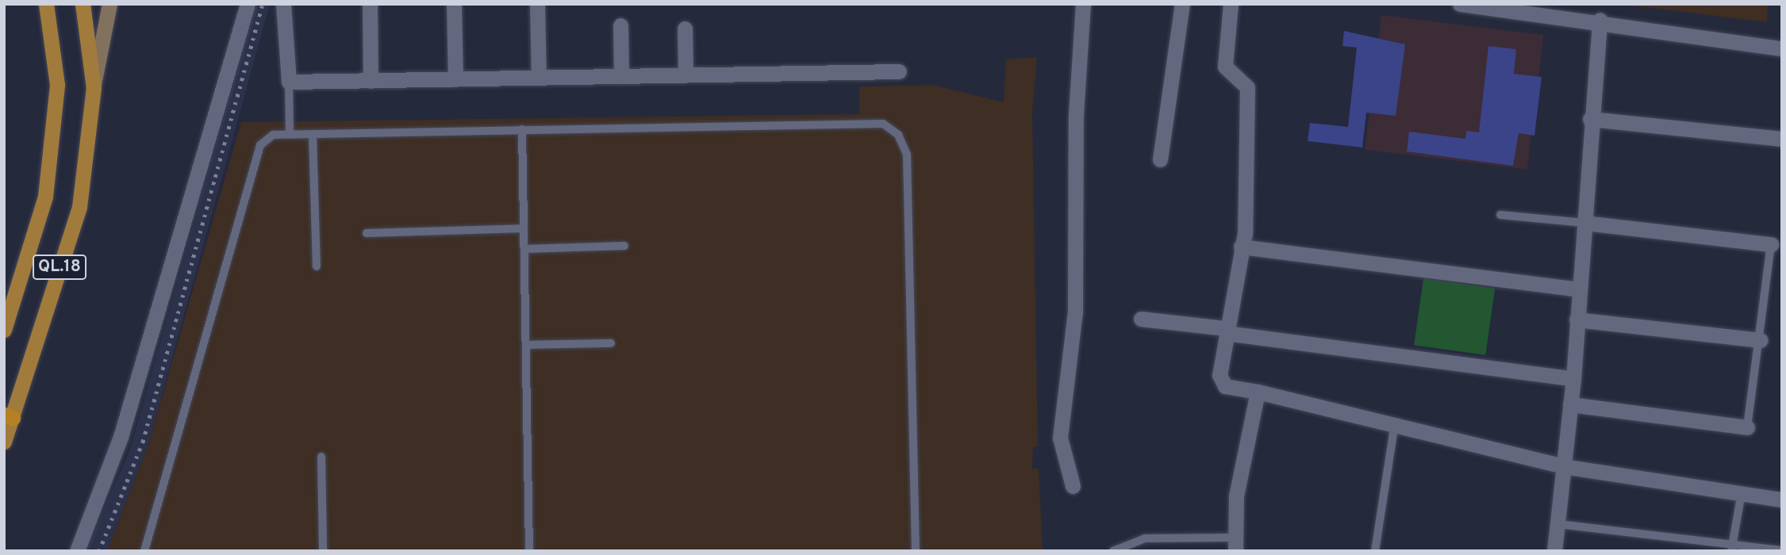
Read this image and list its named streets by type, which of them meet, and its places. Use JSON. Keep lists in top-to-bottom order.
{
  "streets": {
    "main road": ["QL.18"]
  }
}
